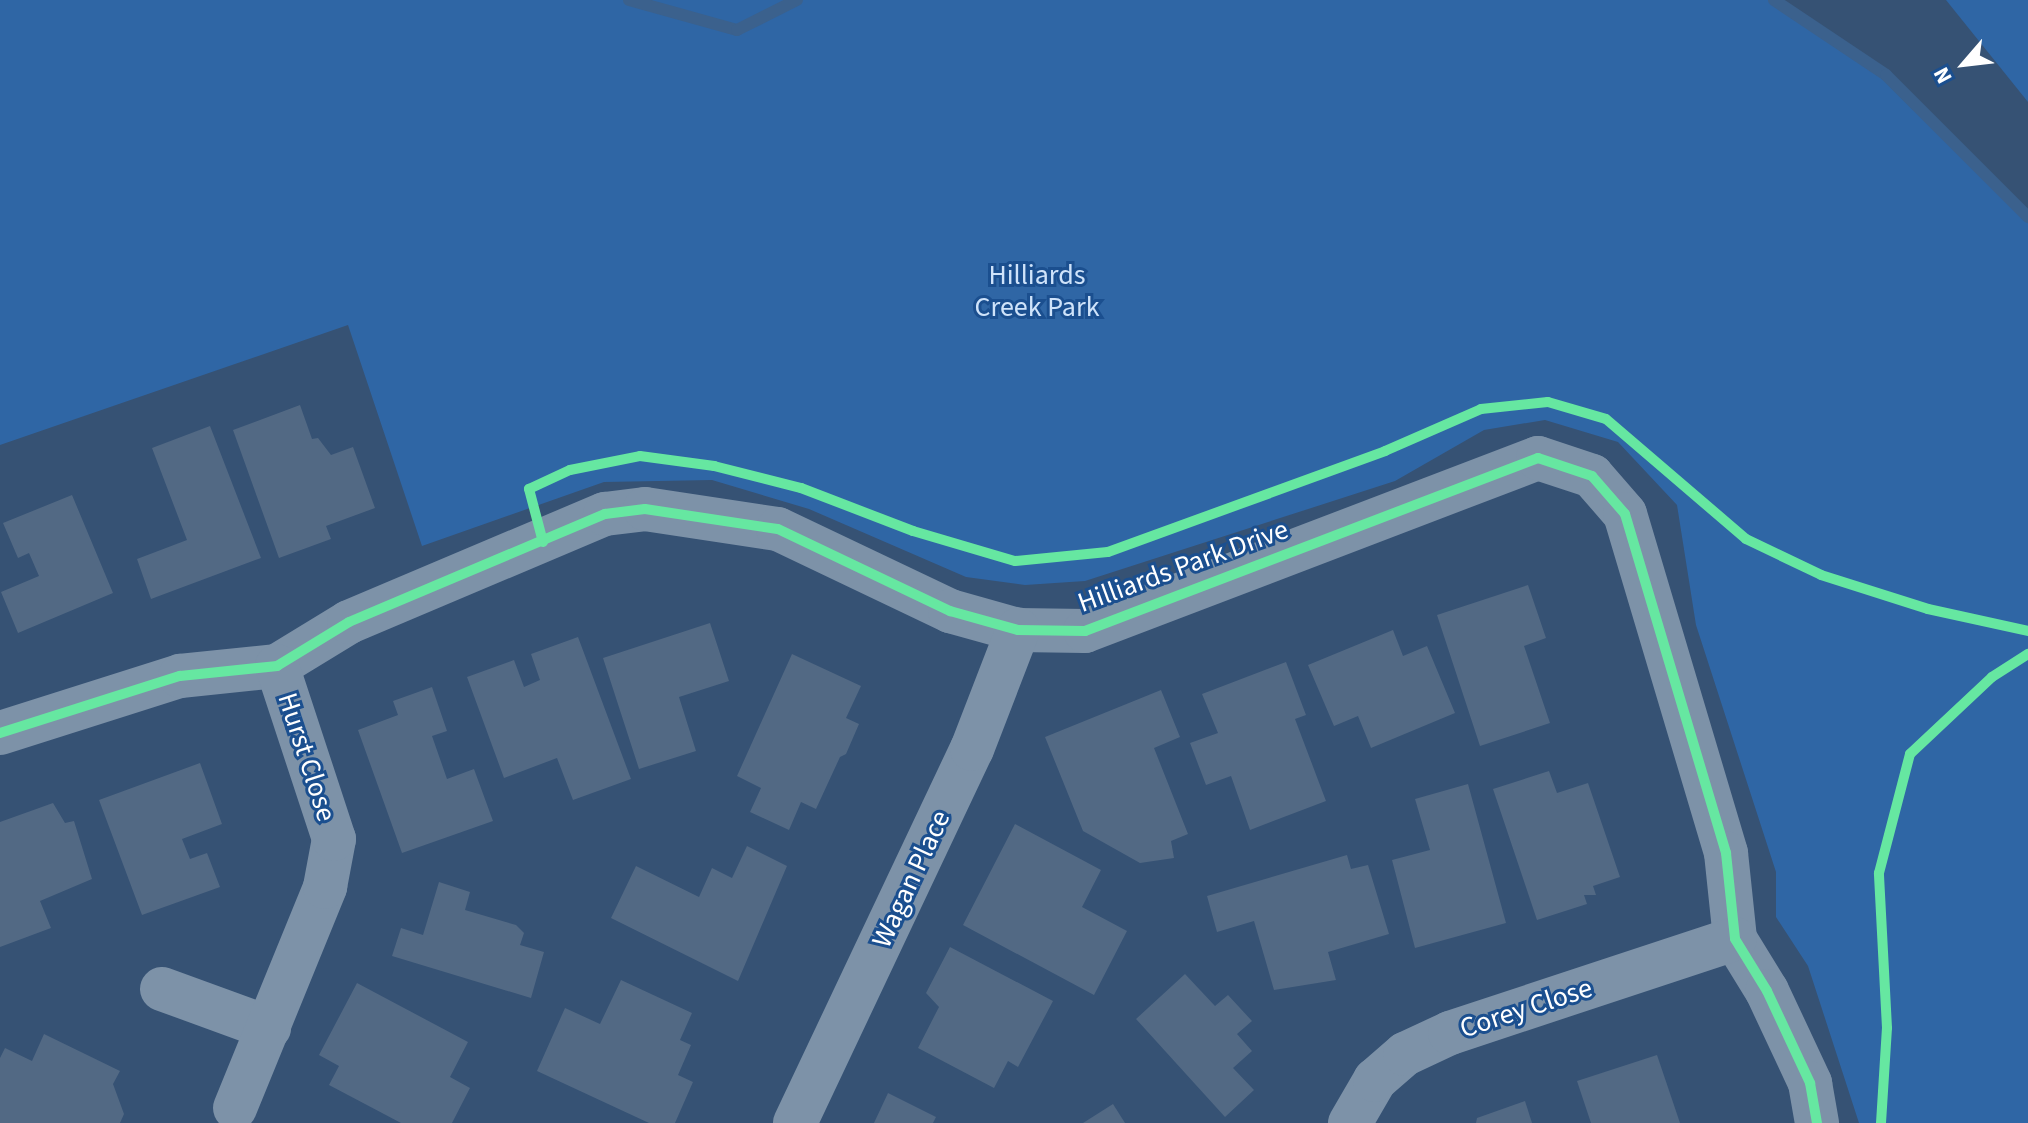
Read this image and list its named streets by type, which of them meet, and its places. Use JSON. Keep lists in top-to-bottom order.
{
  "streets": {
    "street": [
      "Hilliards Park Drive",
      "Hurst Close",
      "Wagan Place",
      "Corey Close"
    ]
  },
  "crossings": [
    ["Hilliards Park Drive", "Hurst Close"],
    ["Hilliards Park Drive", "Wagan Place"],
    ["Hilliards Park Drive", "Corey Close"]
  ],
  "parks": ["Hilliards Creek Park"],
  "north": "bottom left"
}
